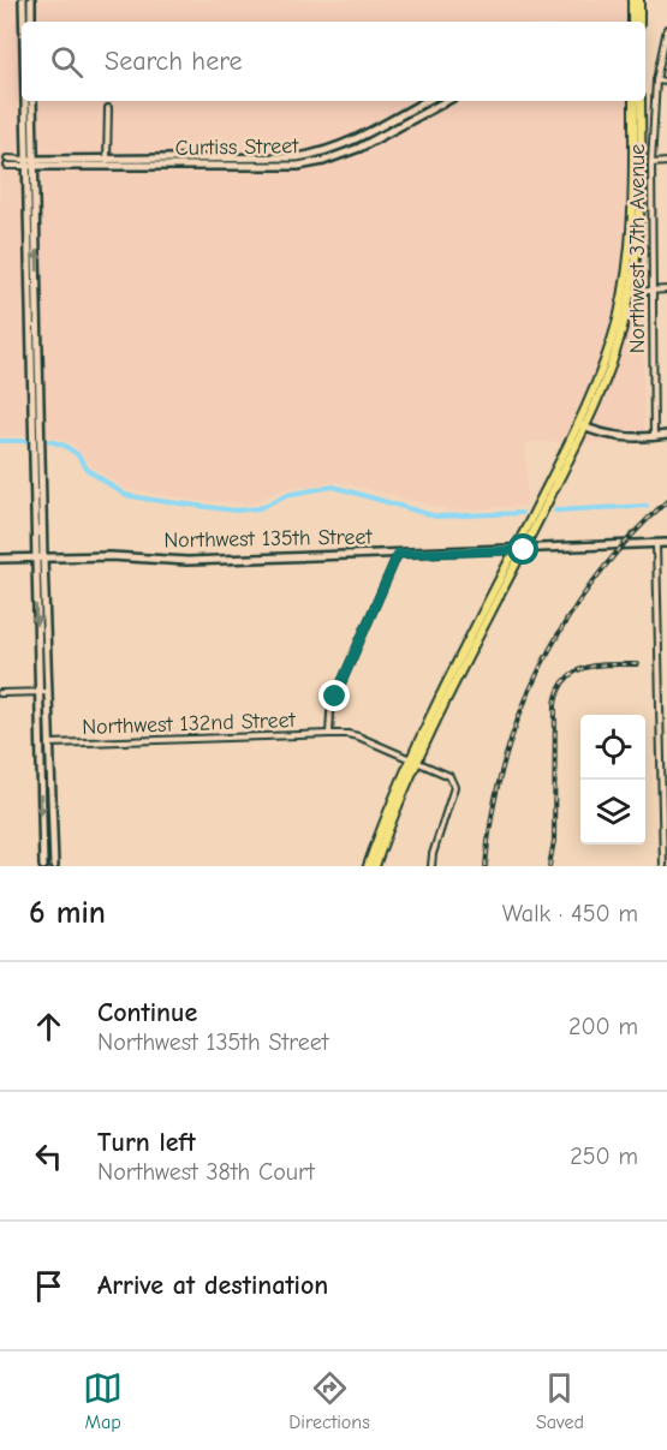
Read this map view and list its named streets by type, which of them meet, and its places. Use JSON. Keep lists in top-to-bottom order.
{
  "streets": {
    "street": [
      "Curtiss Street",
      "Northwest 37th Avenue",
      "Northwest 135th Street",
      "Northwest 132nd Street"
    ]
  },
  "page": {
    "search": "Search here",
    "heading": ["6 min", "Walk · 450 m"],
    "list": [
      ["Continue", "Northwest 135th Street", "200 m"],
      ["Turn left", "Northwest 38th Court", "250 m"],
      "Arrive at destination"
    ],
    "nav": ["Map", "Directions", "Saved"]
  }
}
